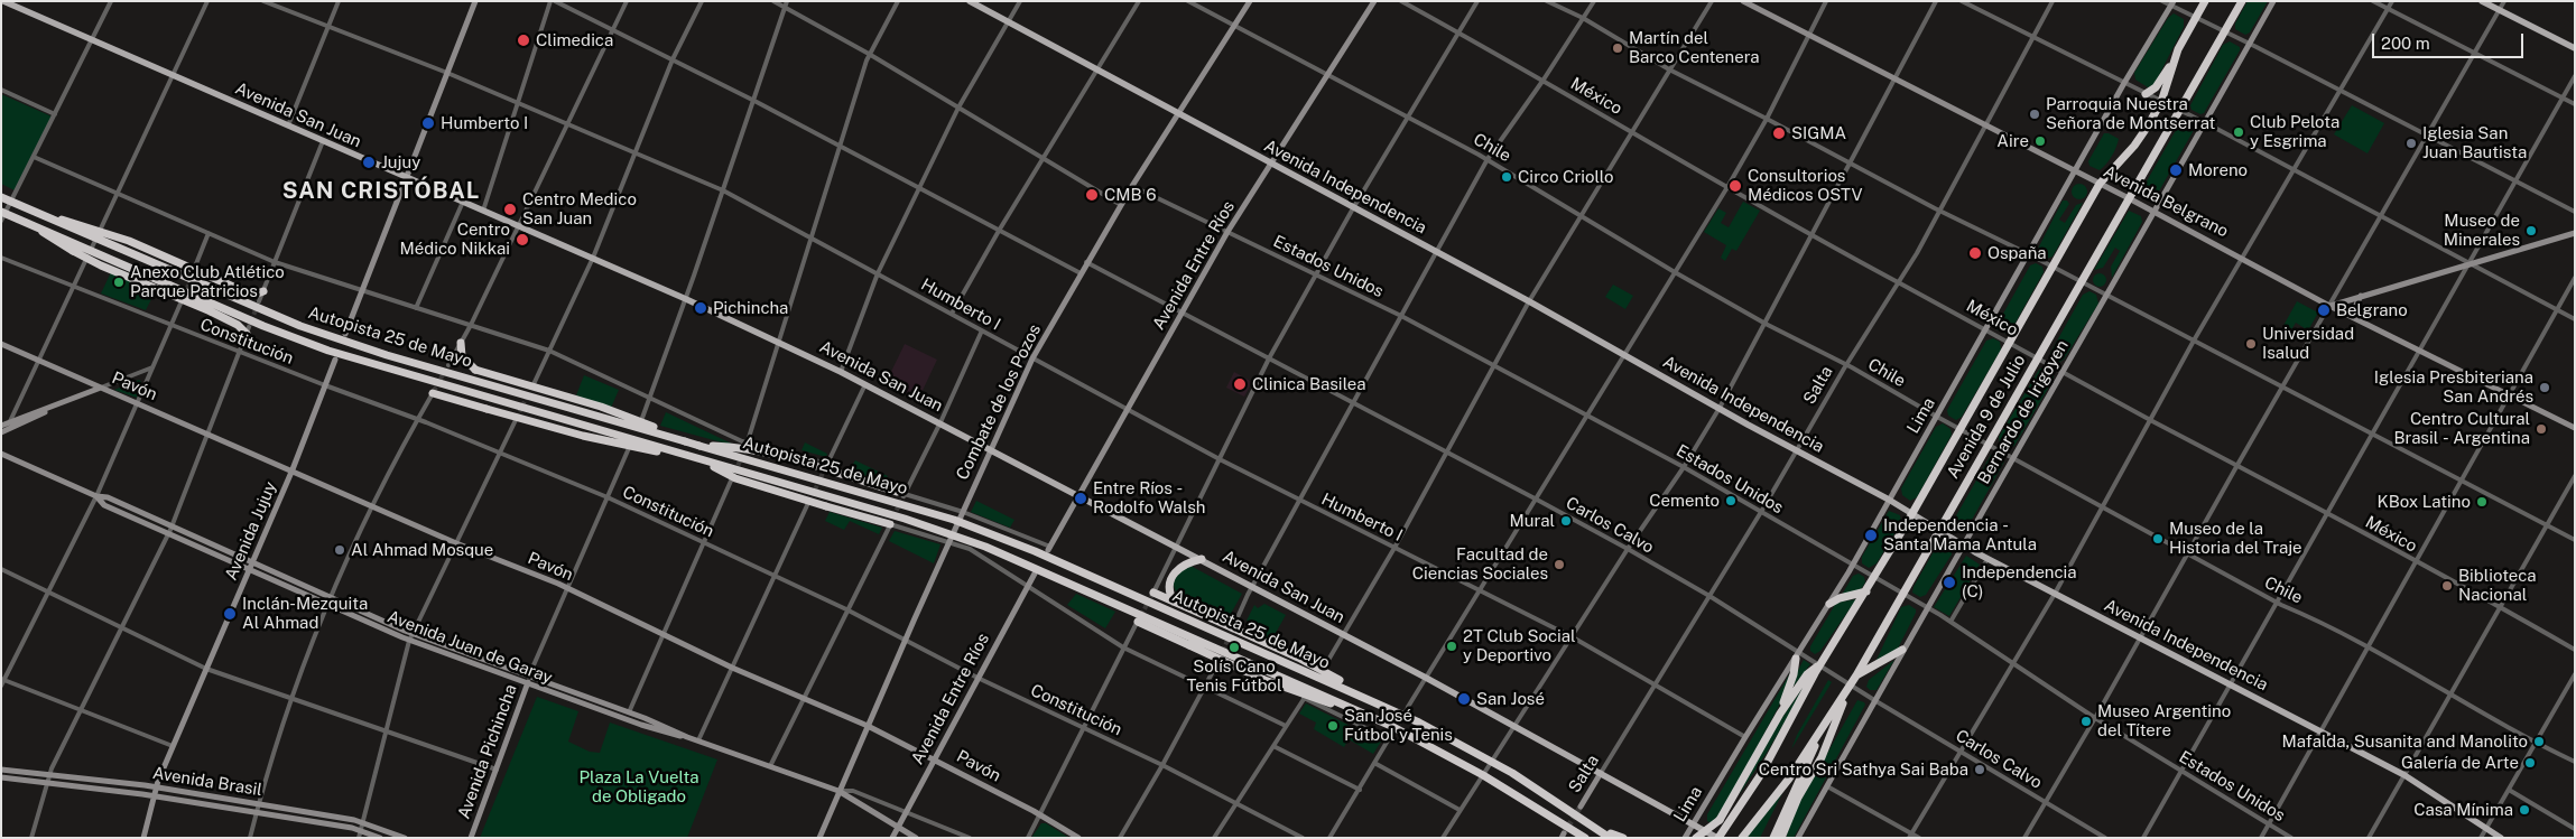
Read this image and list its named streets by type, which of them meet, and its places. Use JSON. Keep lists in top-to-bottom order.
{
  "streets": {
    "highway": ["Autopista 25 de Mayo", "Avenida 9 de Julio"],
    "main road": [
      "Avenida San Juan",
      "Avenida Independencia",
      "Avenida Belgrano",
      "Avenida Entre Ríos",
      "Salta",
      "Pavón",
      "Combate de los Pozos",
      "Bernardo de Irigoyen",
      "Lima",
      "Avenida Jujuy",
      "Avenida Juan de Garay",
      "Avenida Pichincha",
      "Avenida Brasil"
    ],
    "street": [
      "México",
      "Chile",
      "Estados Unidos",
      "Humberto I",
      "Constitución",
      "Carlos Calvo"
    ]
  },
  "crossings": [
    ["México", "Salta"],
    ["México", "Bernardo de Irigoyen"],
    ["México", "Lima"],
    ["México", "Avenida 9 de Julio"],
    ["Avenida San Juan", "Avenida Entre Ríos"],
    ["Avenida San Juan", "Salta"],
    ["Avenida San Juan", "Combate de los Pozos"],
    ["Avenida San Juan", "Lima"],
    ["Avenida San Juan", "Avenida 9 de Julio"],
    ["Chile", "Avenida Entre Ríos"],
    ["Chile", "Salta"],
    ["Chile", "Combate de los Pozos"],
    ["Chile", "Bernardo de Irigoyen"],
    ["Chile", "Lima"],
    ["Chile", "Avenida 9 de Julio"],
    ["Avenida Independencia", "Avenida Entre Ríos"],
    ["Avenida Independencia", "Salta"],
    ["Avenida Independencia", "Combate de los Pozos"],
    ["Avenida Independencia", "Bernardo de Irigoyen"],
    ["Avenida Independencia", "Lima"],
    ["Avenida Independencia", "Avenida 9 de Julio"],
    ["Avenida Belgrano", "Salta"],
    ["Avenida Belgrano", "Bernardo de Irigoyen"],
    ["Avenida Belgrano", "Lima"],
    ["Avenida Belgrano", "Avenida 9 de Julio"],
    ["Avenida Entre Ríos", "Estados Unidos"],
    ["Avenida Entre Ríos", "Humberto I"],
    ["Avenida Entre Ríos", "Constitución"],
    ["Avenida Entre Ríos", "Pavón"],
    ["Avenida Entre Ríos", "Carlos Calvo"],
    ["Avenida Entre Ríos", "Avenida Juan de Garay"],
    ["Estados Unidos", "Salta"],
    ["Estados Unidos", "Combate de los Pozos"],
    ["Estados Unidos", "Bernardo de Irigoyen"],
    ["Estados Unidos", "Lima"],
    ["Estados Unidos", "Avenida 9 de Julio"],
    ["Humberto I", "Salta"],
    ["Humberto I", "Combate de los Pozos"],
    ["Humberto I", "Lima"],
    ["Constitución", "Combate de los Pozos"],
    ["Constitución", "Avenida Jujuy"],
    ["Salta", "Carlos Calvo"],
    ["Pavón", "Combate de los Pozos"],
    ["Pavón", "Avenida Jujuy"],
    ["Combate de los Pozos", "Carlos Calvo"],
    ["Combate de los Pozos", "Avenida Juan de Garay"],
    ["Bernardo de Irigoyen", "Carlos Calvo"],
    ["Lima", "Carlos Calvo"],
    ["Avenida 9 de Julio", "Carlos Calvo"],
    ["Avenida Jujuy", "Avenida Juan de Garay"],
    ["Avenida Jujuy", "Avenida Brasil"],
    ["Avenida Juan de Garay", "Avenida Pichincha"]
  ],
  "districts": ["SAN CRISTÓBAL"],
  "parks": ["Plaza La Vuelta de Obligado"],
  "places": [
    "Climedica",
    "Martín del Barco Centenera",
    "Parroquia Nuestra Señora de Montserrat",
    "Humberto I",
    "Club Pelota y Esgrima",
    "SIGMA",
    "Aire",
    "Iglesia San Juan Bautista",
    "Jujuy",
    "Moreno",
    "Circo Criollo",
    "Consultorios Médicos OSTV",
    "CMB 6",
    "Centro Medico San Juan",
    "Museo de Minerales",
    "Centro Médico Nikkai",
    "Ospaña",
    "Anexo Club Atlético Parque Patricios",
    "Pichincha",
    "Belgrano",
    "Universidad Isalud",
    "Clinica Basilea",
    "Iglesia Presbiteriana San Andrés",
    "Centro Cultural Brasil - Argentina",
    "Entre Ríos - Rodolfo Walsh",
    "Cemento",
    "KBox Latino",
    "Mural",
    "Independencia - Santa Mama Antula",
    "Museo de la Historia del Traje",
    "Al Ahmad Mosque",
    "Facultad de Ciencias Sociales",
    "Independencia (C)",
    "Biblioteca Nacional",
    "Inclán-Mezquita Al Ahmad",
    "2T Club Social y Deportivo",
    "Solís Cano Tenis Fútbol",
    "San José",
    "Museo Argentino del Títere",
    "San José Fútbol y Tenis",
    "Mafalda, Susanita and Manolito",
    "Galería de Arte",
    "Centro Sri Sathya Sai Baba",
    "Casa Mínima"
  ],
  "scale_bar": "200 m"
}
